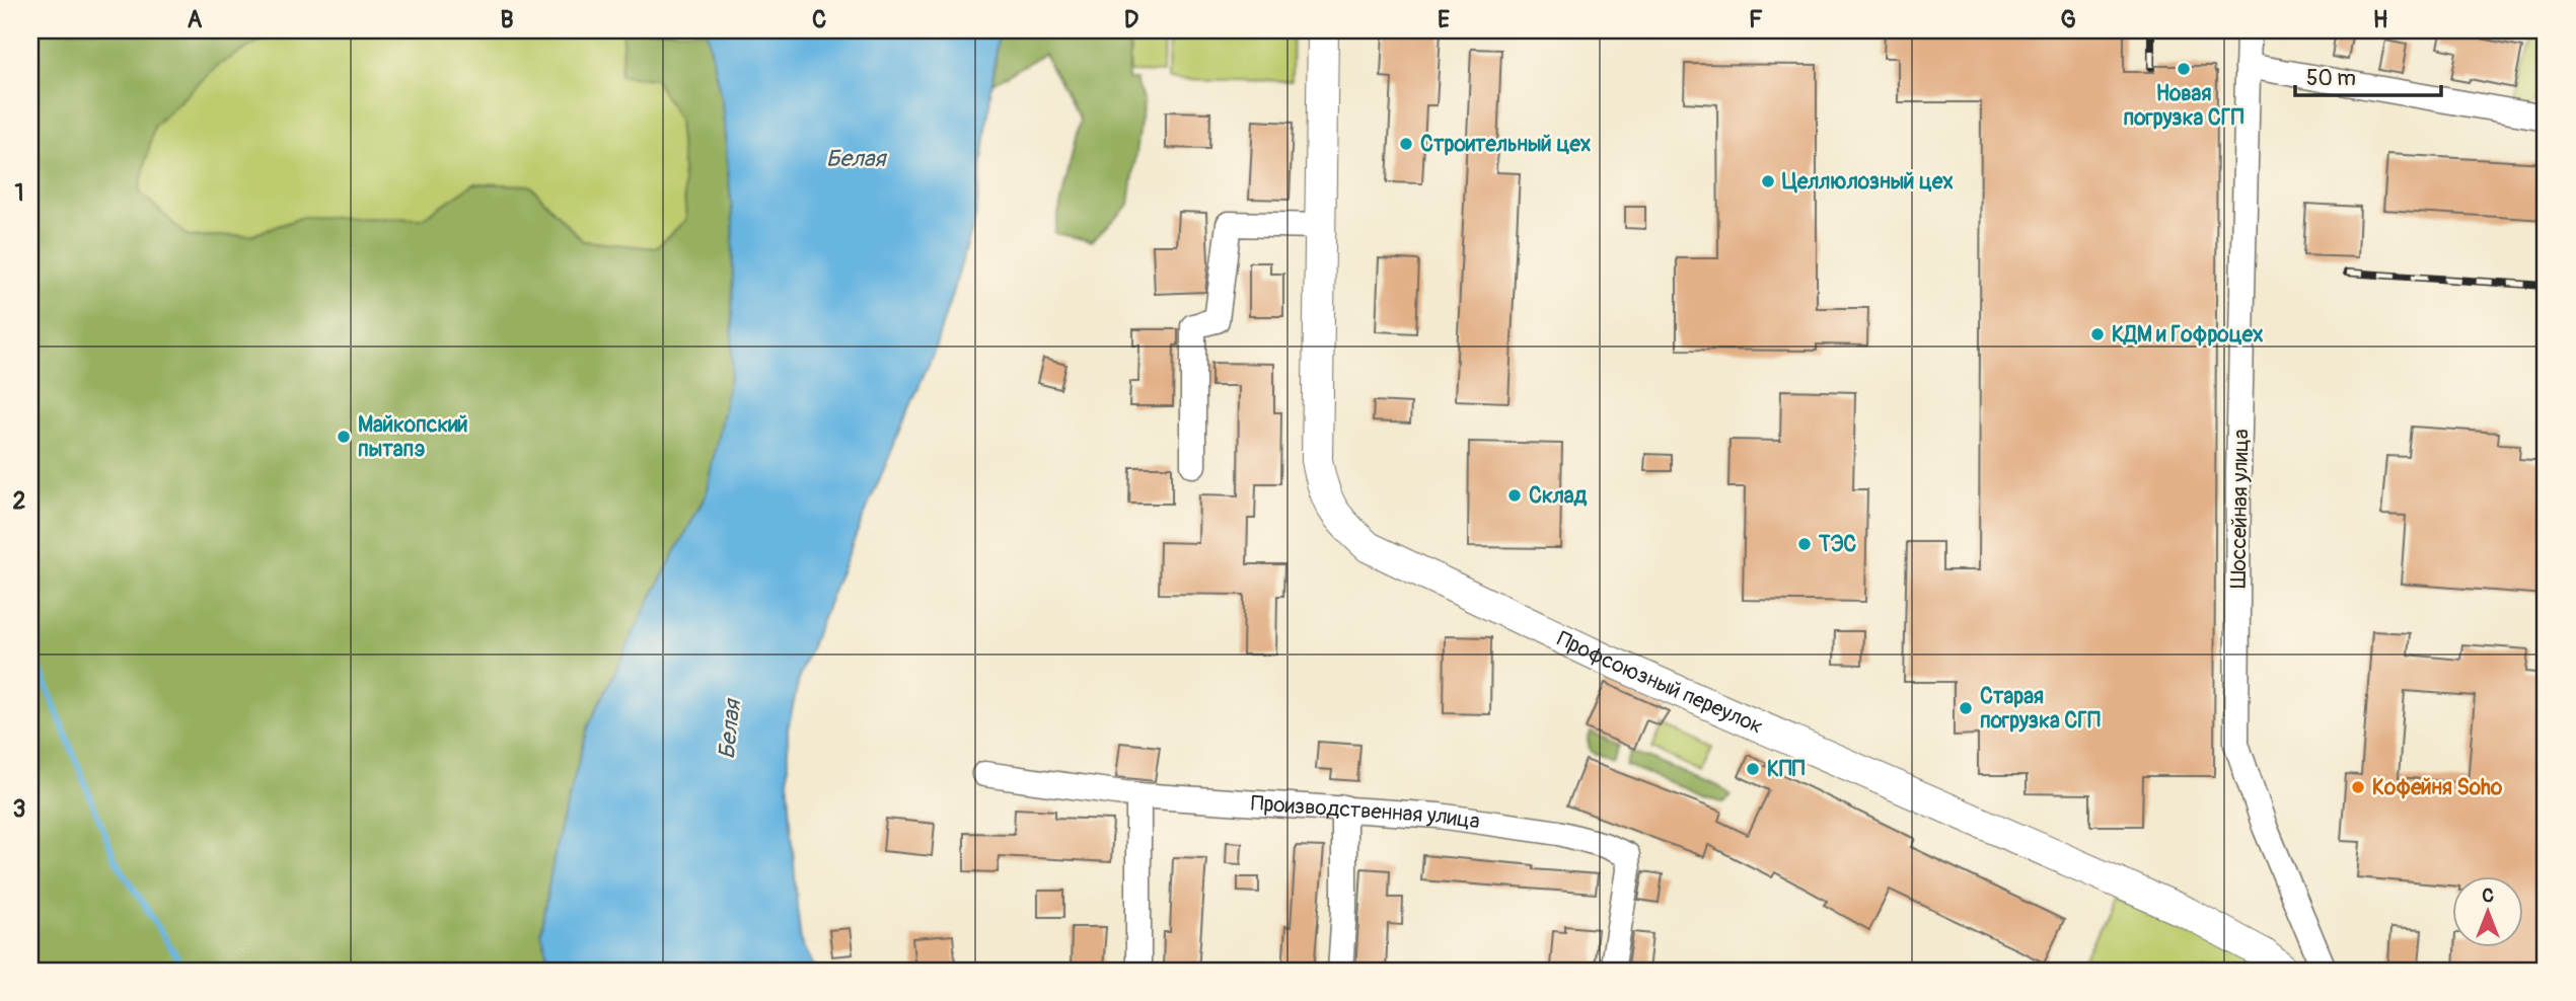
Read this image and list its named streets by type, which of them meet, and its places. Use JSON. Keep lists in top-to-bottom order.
{
  "streets": {
    "main road": ["Профсоюзный переулок"],
    "street": ["Шоссейная улица", "Производственная улица"]
  },
  "water": ["Белая"],
  "places": [
    "Новая погрузка СГП",
    "Строительный цех",
    "Целлюлозный цех",
    "КДМ и Гофроцех",
    "Майкопский пытапэ",
    "Склад",
    "ТЭС",
    "Старая погрузка СГП",
    "КПП",
    "Кофейня Soho"
  ],
  "scale_bar": "50 m",
  "north": "top",
  "grid": {
    "columns": [
      "A",
      "B",
      "C",
      "D",
      "E",
      "F",
      "G",
      "H"
    ],
    "rows": ["1", "2", "3"]
  }
}
